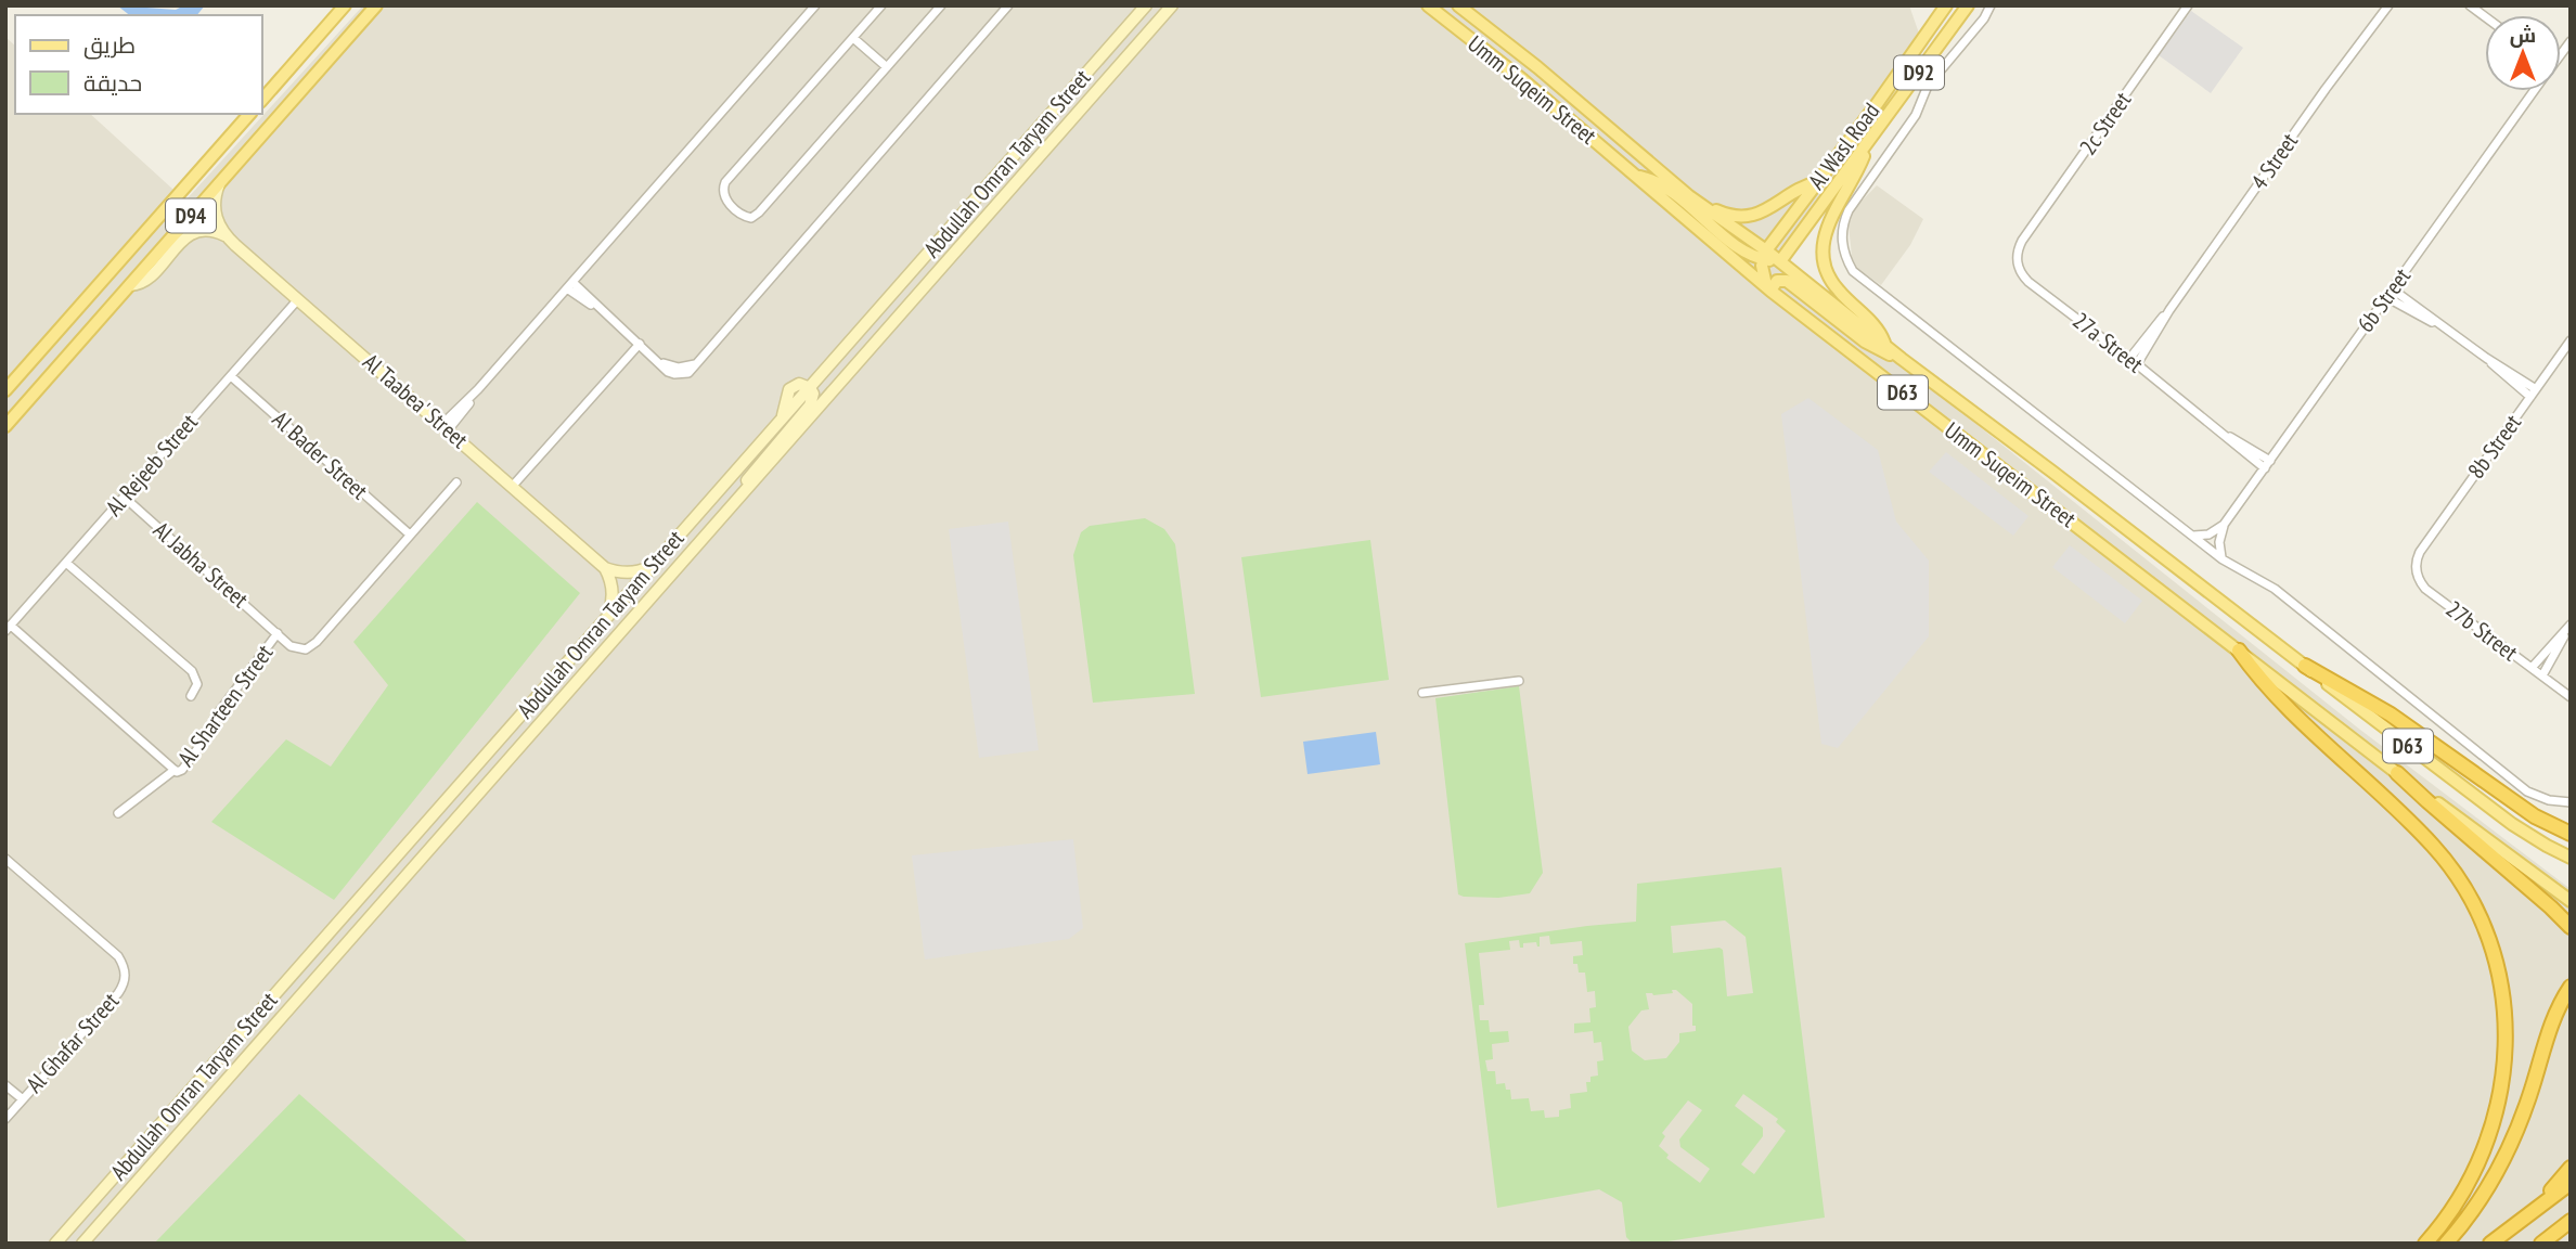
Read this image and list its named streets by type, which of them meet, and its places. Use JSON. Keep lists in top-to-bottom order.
{
  "streets": {
    "main road": [
      "D92",
      "Umm Suqeim Street",
      "Al Wasl Road",
      "D94",
      "D63"
    ],
    "street": [
      "2c Street",
      "4 Street",
      "Abdullah Omran Taryam Street",
      "6b Street",
      "27a Street",
      "Al Taabea' Street",
      "8b Street",
      "Al Bader Street",
      "Al Rejeeb Street",
      "Al Jabha Street",
      "27b Street",
      "Al Sharteen Street",
      "Al Ghafar Street"
    ]
  },
  "crossings": [
    ["Umm Suqeim Street", "Al Wasl Road"],
    ["2c Street", "27a Street"],
    ["4 Street", "27a Street"],
    ["6b Street", "27a Street"],
    ["Al Taabea' Street", "Al Rejeeb Street"],
    ["8b Street", "27b Street"],
    ["Al Bader Street", "Al Rejeeb Street"],
    ["Al Bader Street", "Al Sharteen Street"],
    ["Al Rejeeb Street", "Al Jabha Street"],
    ["Al Rejeeb Street", "Al Sharteen Street"],
    ["Al Jabha Street", "Al Sharteen Street"]
  ],
  "legend": ["طريق", "حديقة"],
  "north": "top"
}
